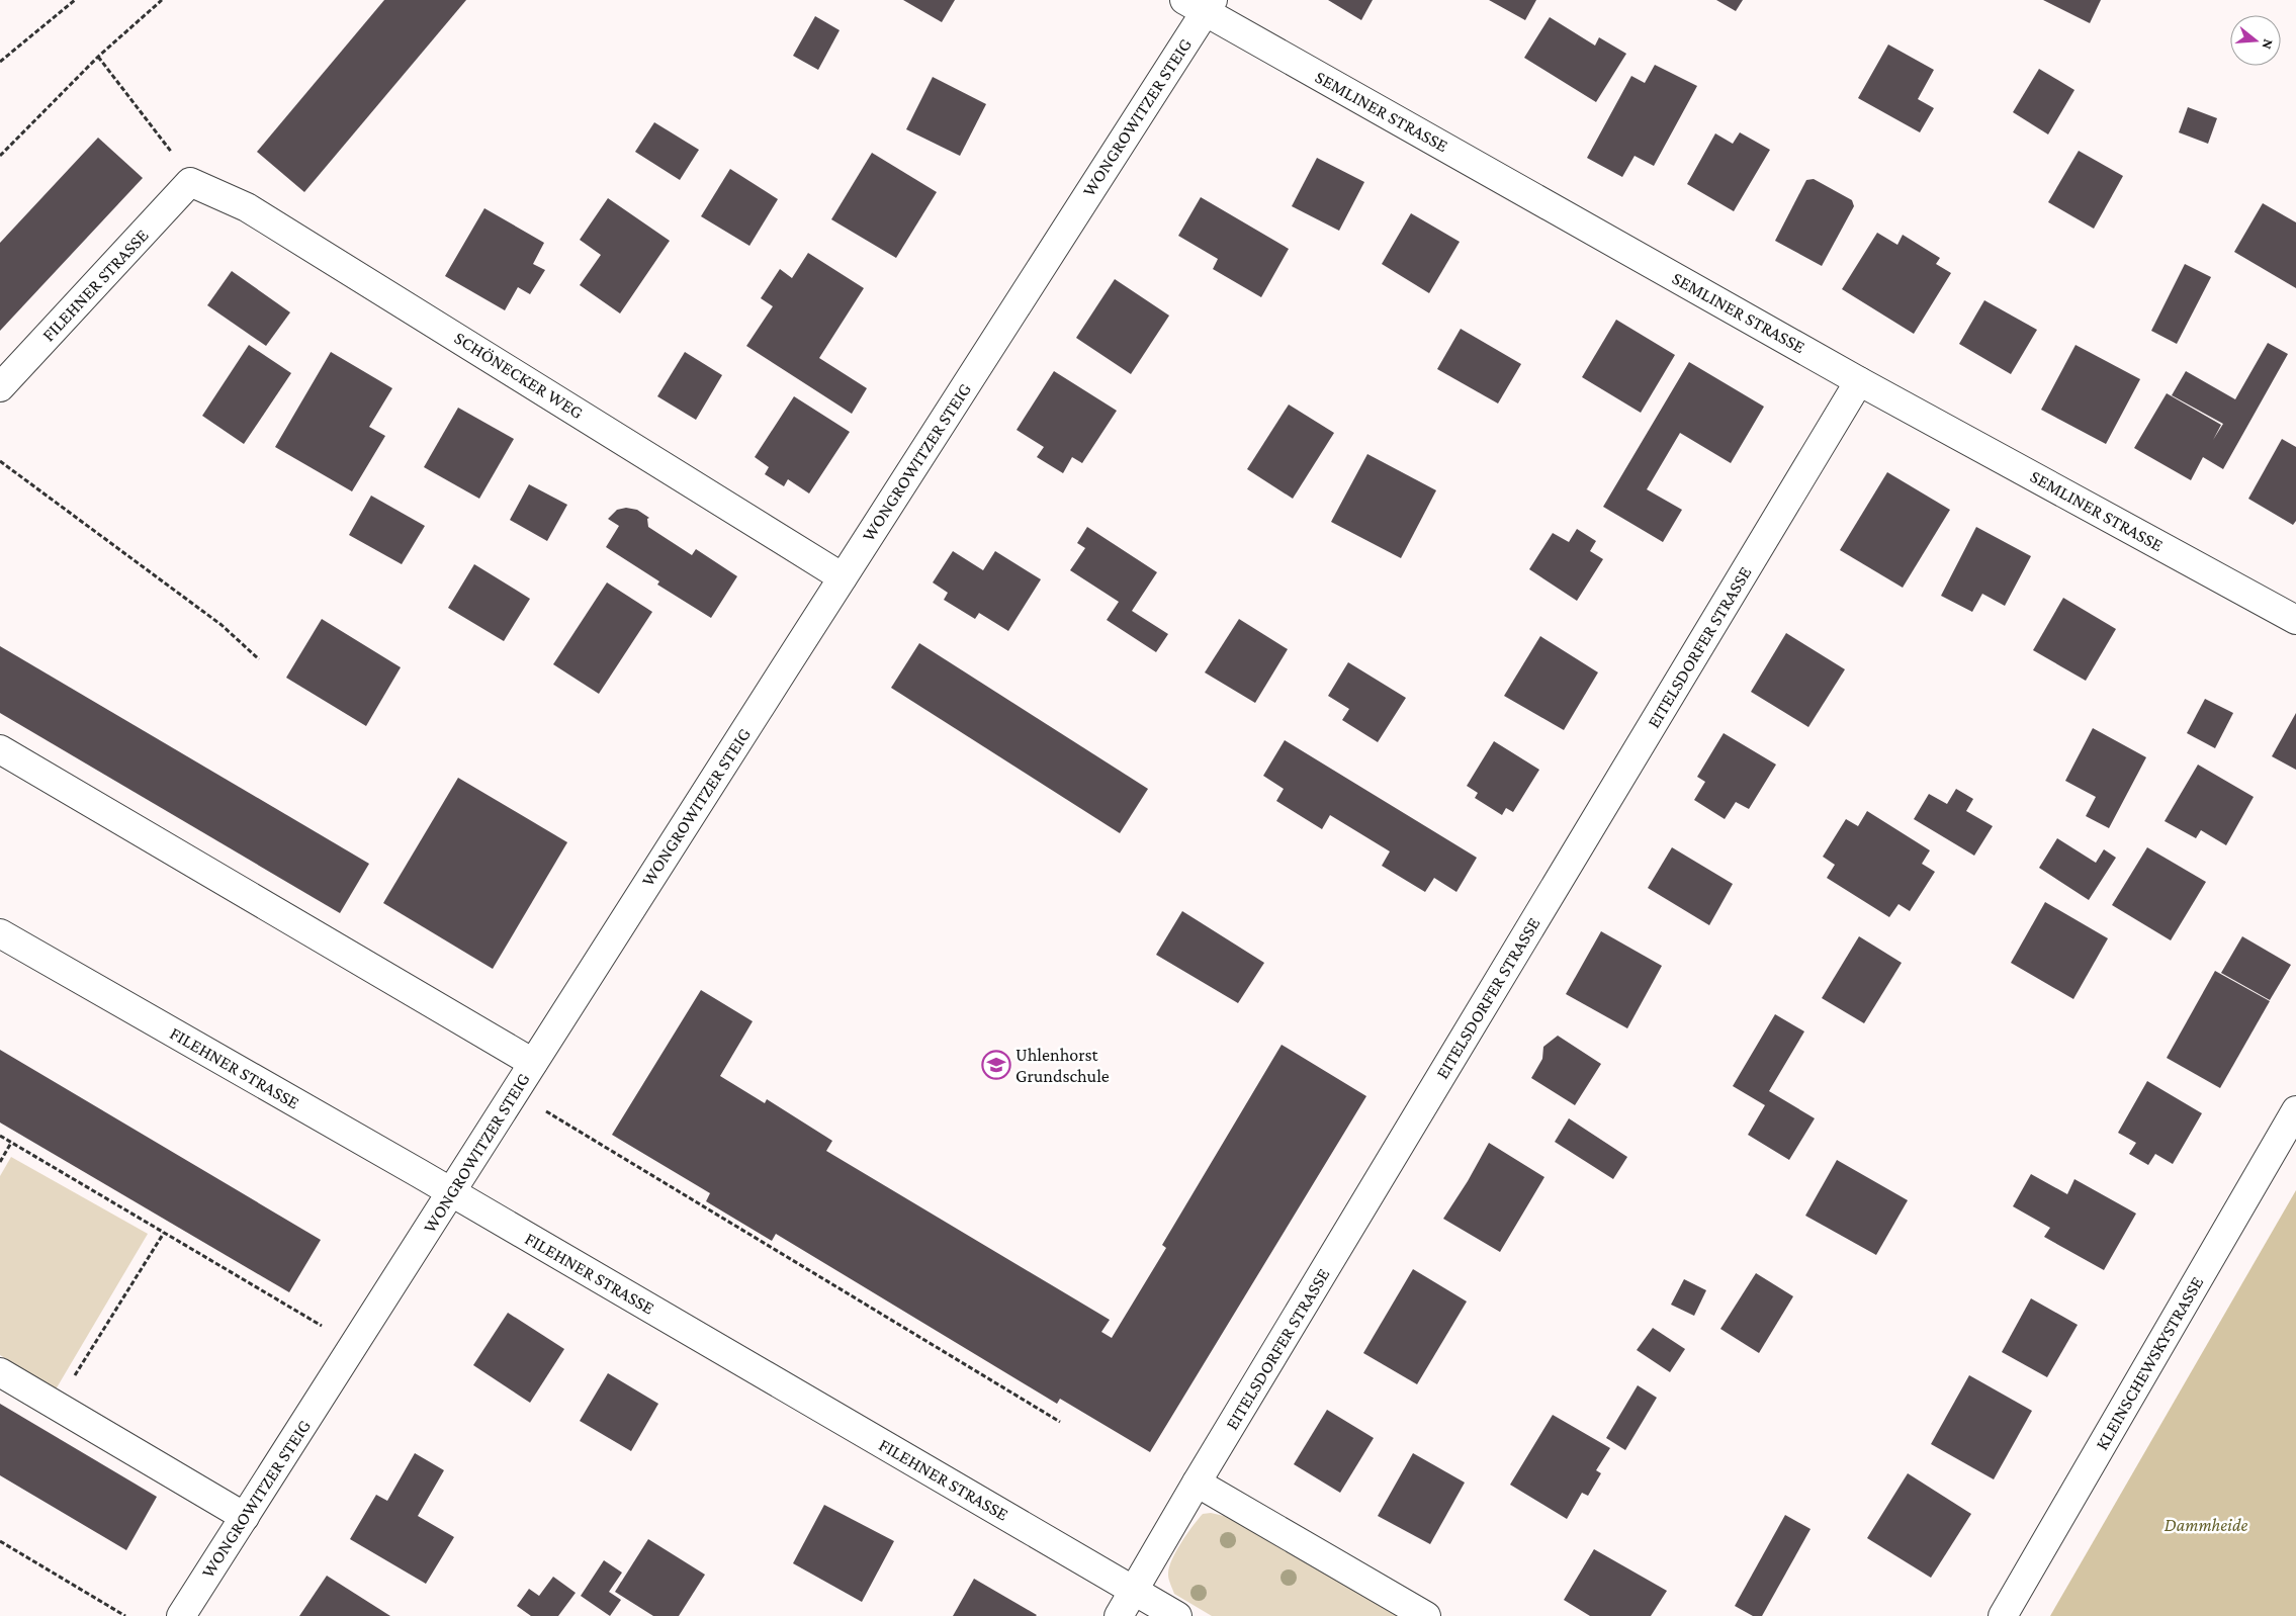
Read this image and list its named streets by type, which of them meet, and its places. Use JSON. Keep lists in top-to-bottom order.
{
  "streets": {
    "street": [
      "SEMLINER STRASSE",
      "WONGROWITZER STEIG",
      "FILEHNER STRASSE",
      "SCHÖNECKER WEG",
      "EITELSDORFER STRASSE",
      "KLEINSCHEWSKYSTRASSE"
    ]
  },
  "crossings": [
    ["SEMLINER STRASSE", "WONGROWITZER STEIG"],
    ["SEMLINER STRASSE", "EITELSDORFER STRASSE"],
    ["WONGROWITZER STEIG", "FILEHNER STRASSE"],
    ["WONGROWITZER STEIG", "SCHÖNECKER WEG"],
    ["FILEHNER STRASSE", "SCHÖNECKER WEG"],
    ["FILEHNER STRASSE", "EITELSDORFER STRASSE"]
  ],
  "parks": ["Dammheide"],
  "places": {
    "school or university": ["Uhlenhorst Grundschule"]
  },
  "north": "right"
}
